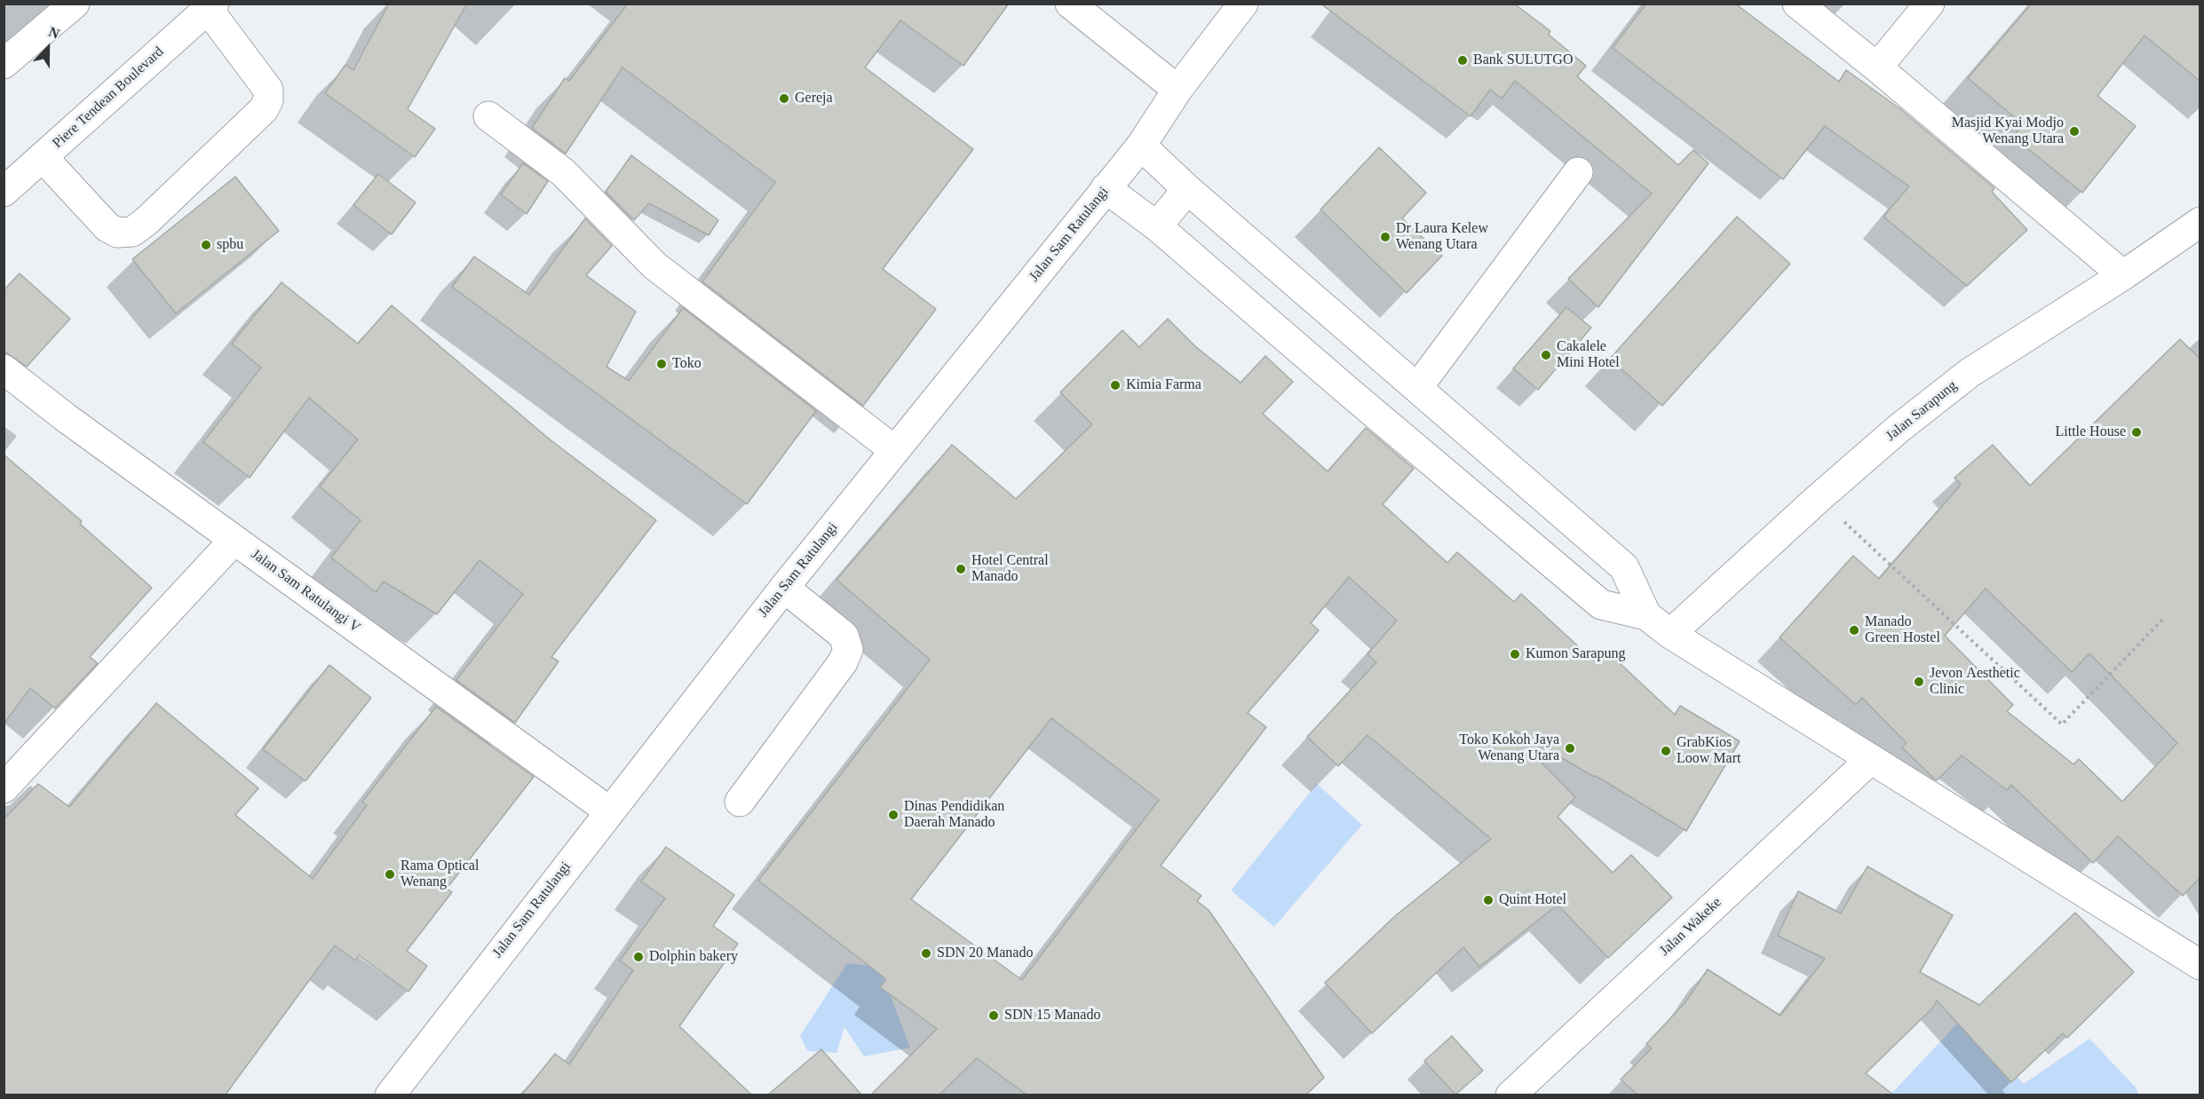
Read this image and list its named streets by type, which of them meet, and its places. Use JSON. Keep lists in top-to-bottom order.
{
  "streets": {
    "main road": [
      "Piere Tendean Boulevard",
      "Jalan Sam Ratulangi",
      "Jalan Sarapung",
      "Jalan Sam Ratulangi V",
      "Jalan Wakeke"
    ]
  },
  "crossings": [
    ["Jalan Sam Ratulangi", "Jalan Sam Ratulangi V"]
  ],
  "places": [
    "Bank SULUTGO",
    "Gereja",
    "Masjid Kyai Modjo Wenang Utara",
    "Dr Laura Kelew Wenang Utara",
    "spbu",
    "Cakalele Mini Hotel",
    "Toko",
    "Kimia Farma",
    "Little House",
    "Hotel Central Manado",
    "Manado Green Hostel",
    "Kumon Sarapung",
    "Jevon Aesthetic Clinic",
    "Toko Kokoh Jaya Wenang Utara",
    "GrabKios Loow Mart",
    "Dinas Pendidikan Daerah Manado",
    "Rama Optical Wenang",
    "Quint Hotel",
    "SDN 20 Manado",
    "Dolphin bakery",
    "SDN 15 Manado"
  ],
  "north": "top"
}
